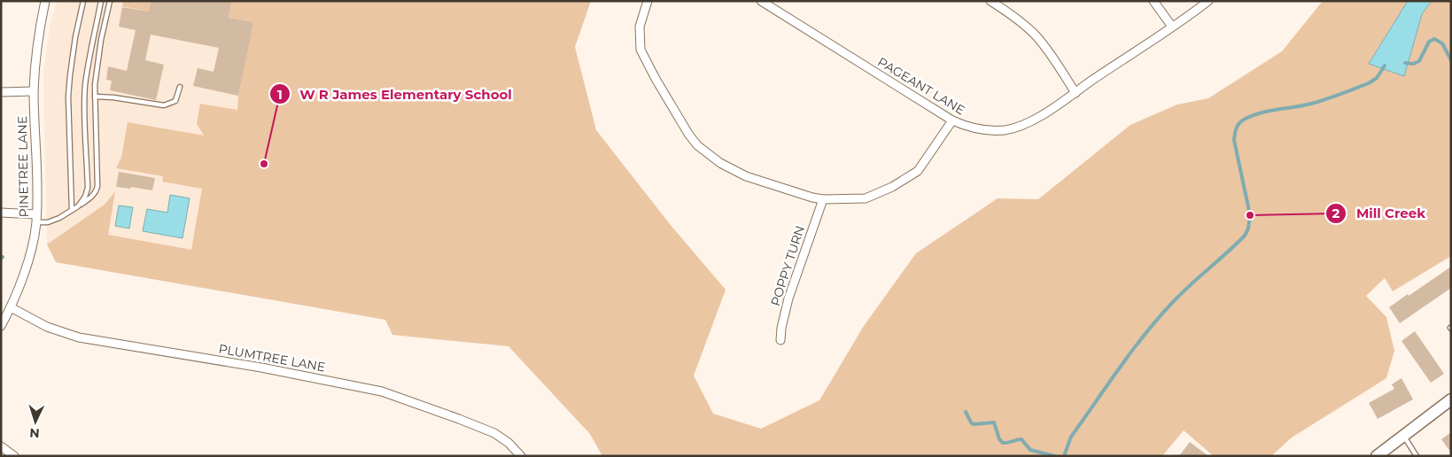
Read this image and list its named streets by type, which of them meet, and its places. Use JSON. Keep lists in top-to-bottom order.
{
  "streets": {
    "street": [
      "PAGEANT LANE",
      "PINETREE LANE",
      "POPPY TURN",
      "PLUMTREE LANE"
    ]
  },
  "crossings": [
    ["PINETREE LANE", "PLUMTREE LANE"]
  ],
  "places": ["W R James Elementary School", "Mill Creek"],
  "north": "bottom"
}
